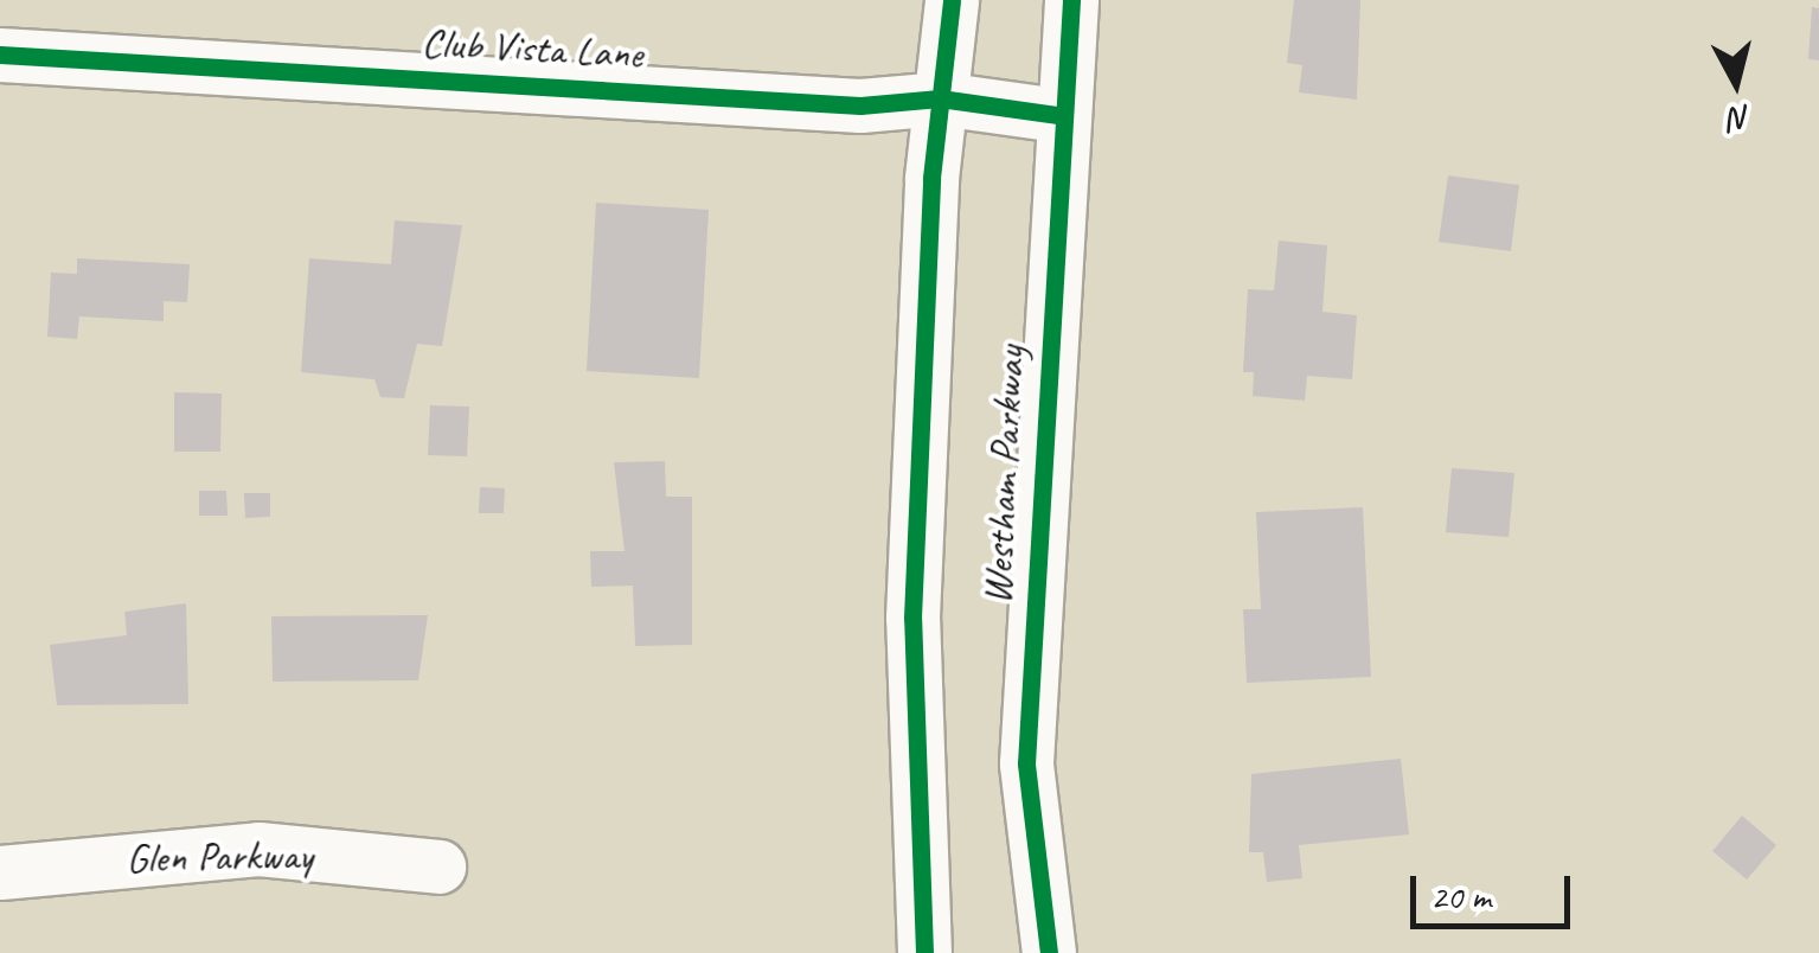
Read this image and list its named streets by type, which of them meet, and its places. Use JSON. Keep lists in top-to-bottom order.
{
  "streets": {
    "street": ["Club Vista Lane", "Westham Parkway", "Glen Parkway"]
  },
  "crossings": [
    ["Club Vista Lane", "Westham Parkway"]
  ],
  "scale_bar": "20 m",
  "north": "bottom"
}
